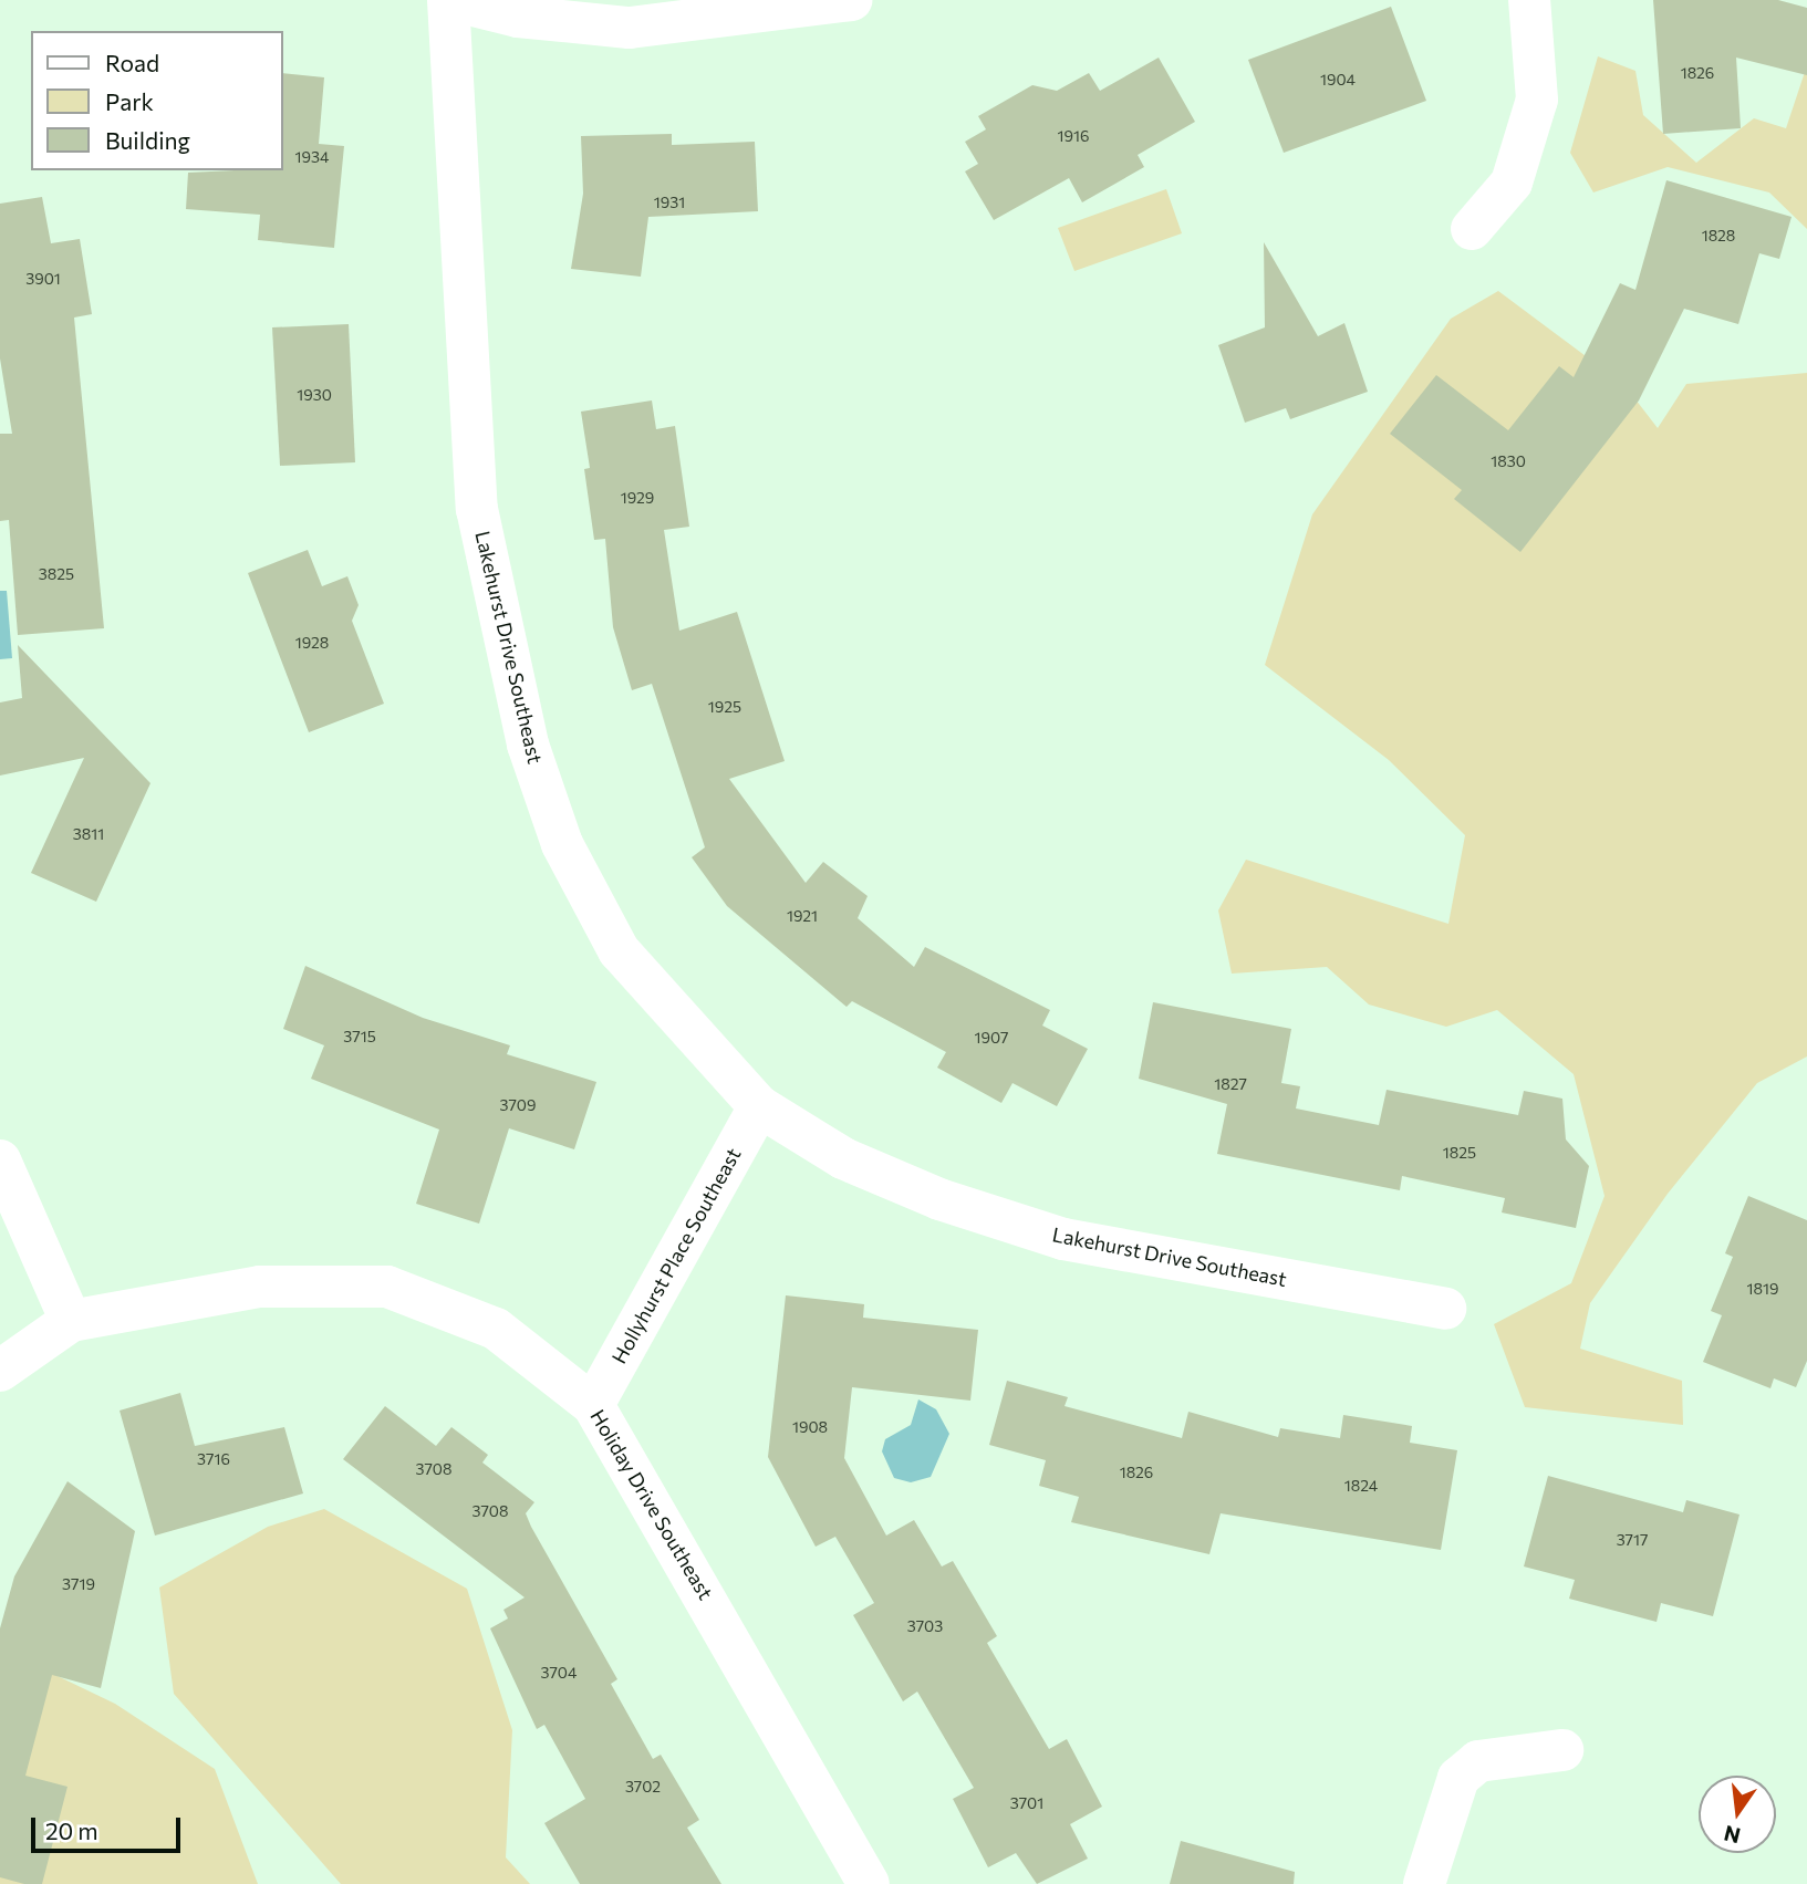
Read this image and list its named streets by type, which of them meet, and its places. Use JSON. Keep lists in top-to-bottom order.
{
  "streets": {
    "street": ["Lakehurst Drive Southeast", "Hollyhurst Place Southeast", "Holiday Drive Southeast"]
  },
  "crossings": [
    ["Lakehurst Drive Southeast", "Hollyhurst Place Southeast"],
    ["Hollyhurst Place Southeast", "Holiday Drive Southeast"]
  ],
  "house_numbers": [
    "1826",
    "1904",
    "1916",
    "1934",
    "1931",
    "1828",
    "3901",
    "1930",
    "1830",
    "1929",
    "3825",
    "1928",
    "1925",
    "3811",
    "1921",
    "3715",
    "1907",
    "1827",
    "3709",
    "1825",
    "1819",
    "1908",
    "3716",
    "3708",
    "1826",
    "1824",
    "3708",
    "3717",
    "3719",
    "3703",
    "3704",
    "3702",
    "3701"
  ],
  "legend": ["Road", "Park", "Building"],
  "scale_bar": "20 m",
  "north": "bottom"
}
